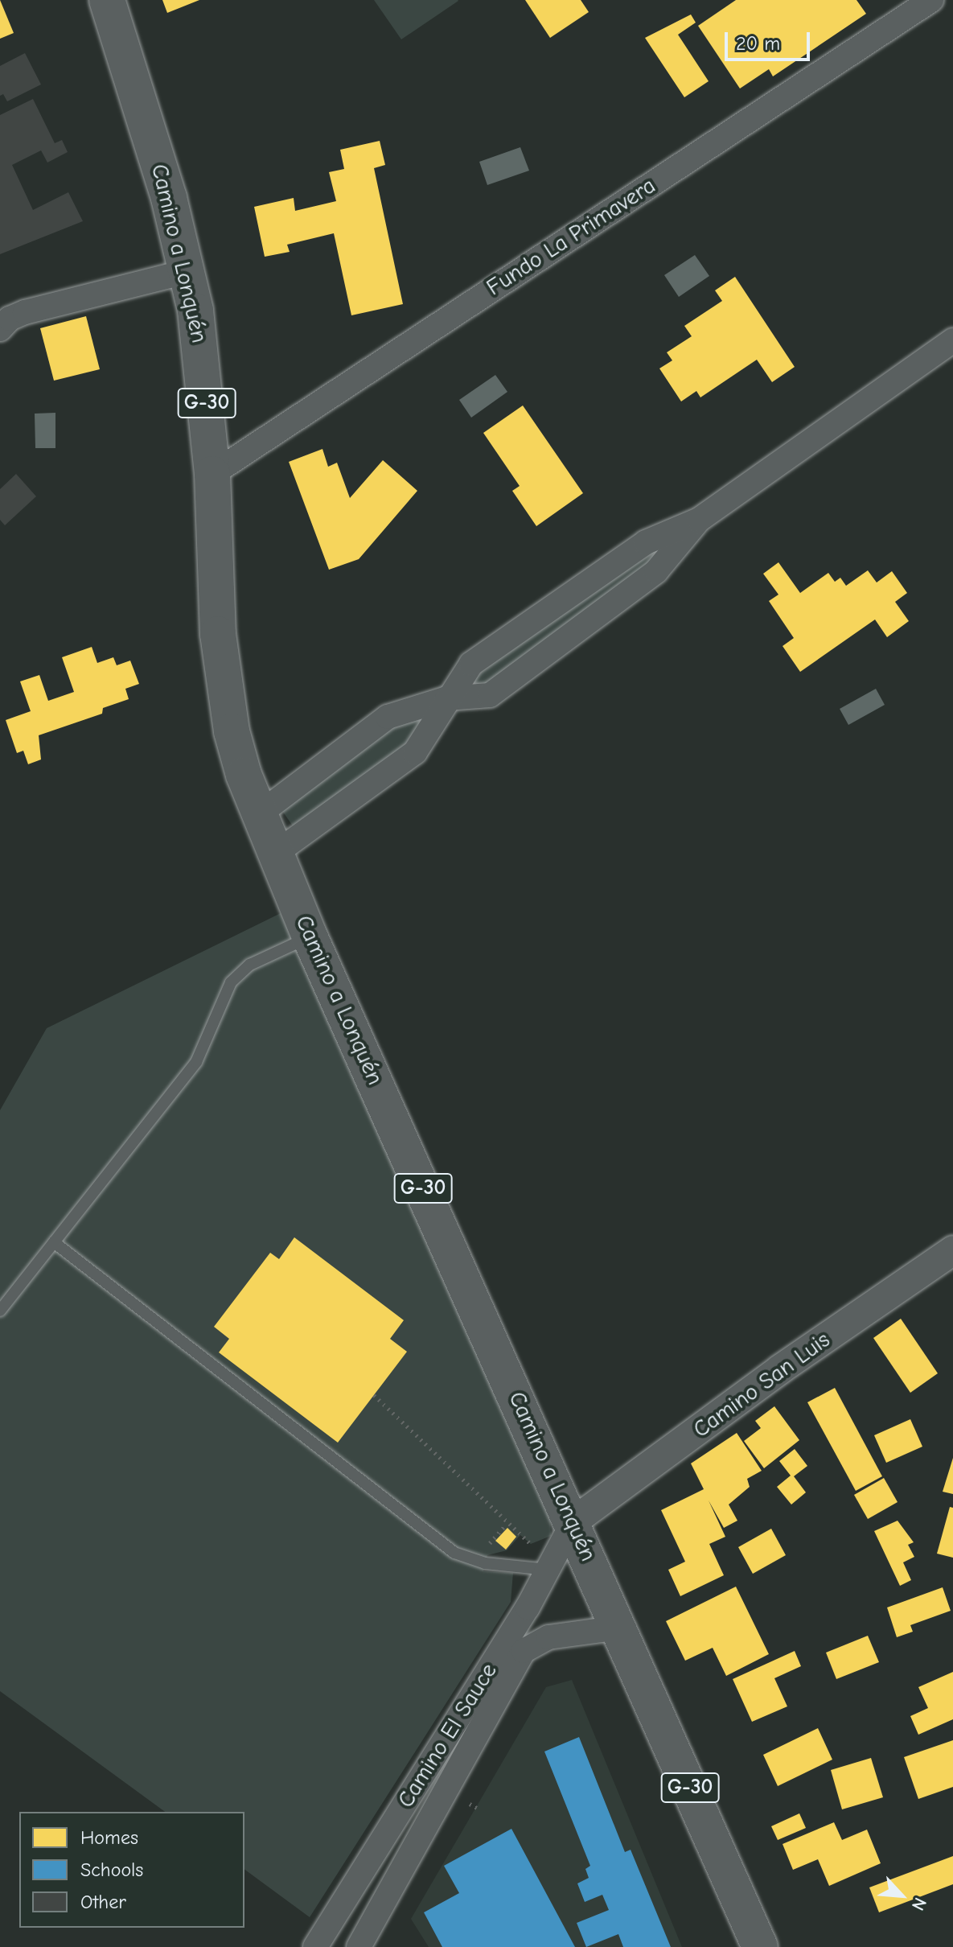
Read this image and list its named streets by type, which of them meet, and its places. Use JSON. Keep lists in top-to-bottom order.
{
  "streets": {
    "main road": ["Camino a Lonquén", "G-30"],
    "street": ["Fundo La Primavera", "Camino San Luis", "Camino El Sauce"]
  },
  "crossings": [
    ["Fundo La Primavera", "Camino a Lonquén"],
    ["Camino a Lonquén", "Camino San Luis"],
    ["Camino a Lonquén", "Camino El Sauce"],
    ["Camino San Luis", "Camino El Sauce"]
  ],
  "legend": ["Homes", "Schools", "Other"],
  "scale_bar": "20 m",
  "north": "bottom right"
}
